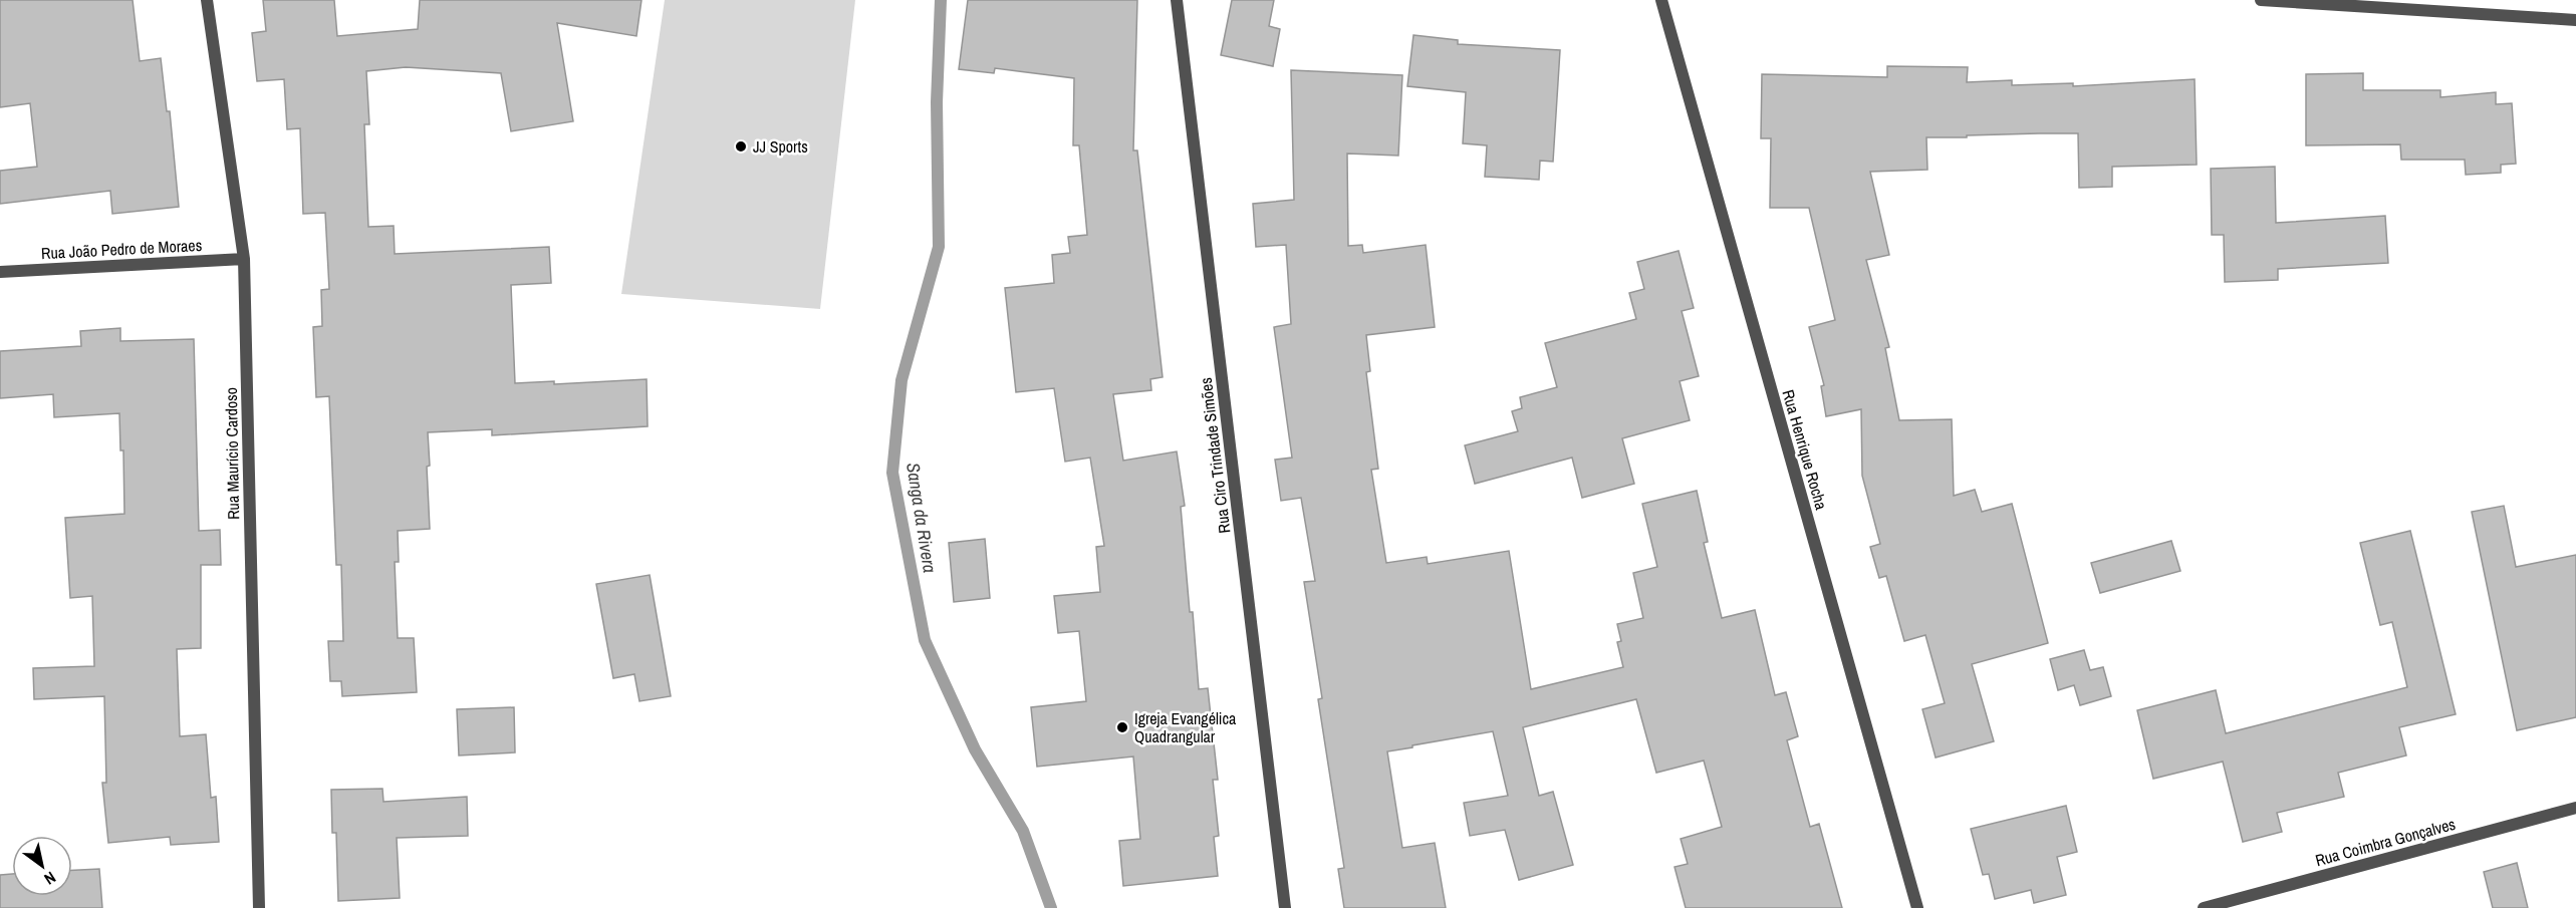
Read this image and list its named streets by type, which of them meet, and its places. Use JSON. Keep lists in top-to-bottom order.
{
  "streets": {
    "street": [
      "Rua João Pedro de Moraes",
      "Rua Henrique Rocha",
      "Rua Maurício Cardoso",
      "Rua Ciro Trindade Simões",
      "Rua Coimbra Gonçalves"
    ]
  },
  "crossings": [
    ["Rua João Pedro de Moraes", "Rua Maurício Cardoso"]
  ],
  "water": ["Sanga da Rivera"],
  "places": ["JJ Sports", "Igreja Evangélica Quadrangular"],
  "north": "bottom right"
}
